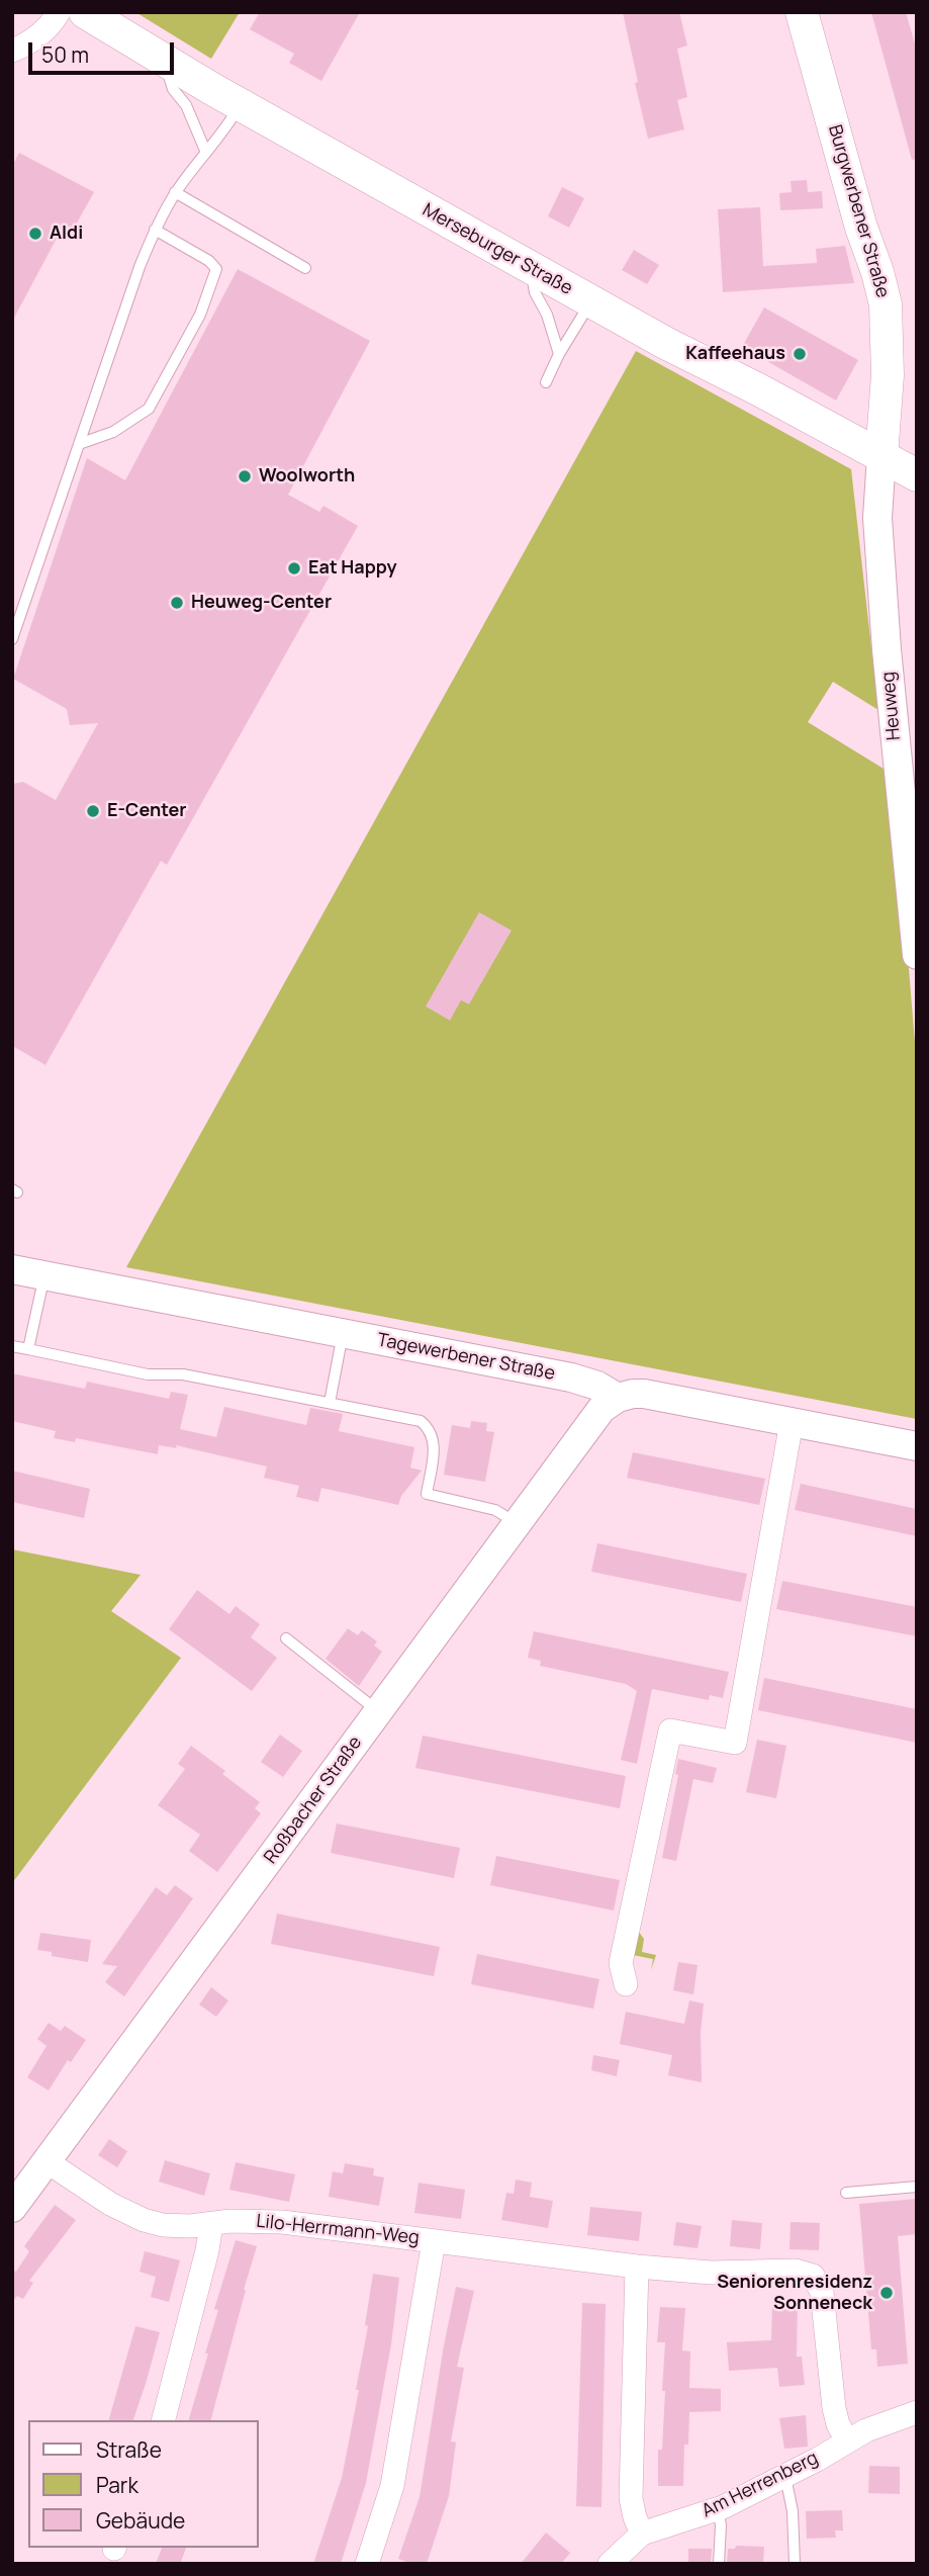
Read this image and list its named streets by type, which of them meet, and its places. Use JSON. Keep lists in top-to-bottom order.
{
  "streets": {
    "main road": ["Burgwerbener Straße", "Merseburger Straße"],
    "street": [
      "Heuweg",
      "Tagewerbener Straße",
      "Roßbacher Straße",
      "Lilo-Herrmann-Weg",
      "Am Herrenberg"
    ]
  },
  "crossings": [
    ["Burgwerbener Straße", "Merseburger Straße"],
    ["Burgwerbener Straße", "Heuweg"],
    ["Merseburger Straße", "Heuweg"],
    ["Tagewerbener Straße", "Roßbacher Straße"],
    ["Roßbacher Straße", "Lilo-Herrmann-Weg"],
    ["Lilo-Herrmann-Weg", "Am Herrenberg"]
  ],
  "places": [
    "Aldi",
    "Kaffeehaus",
    "Woolworth",
    "Eat Happy",
    "Heuweg-Center",
    "E-Center",
    "Seniorenresidenz Sonneneck"
  ],
  "legend": ["Straße", "Park", "Gebäude"],
  "scale_bar": "50 m"
}
